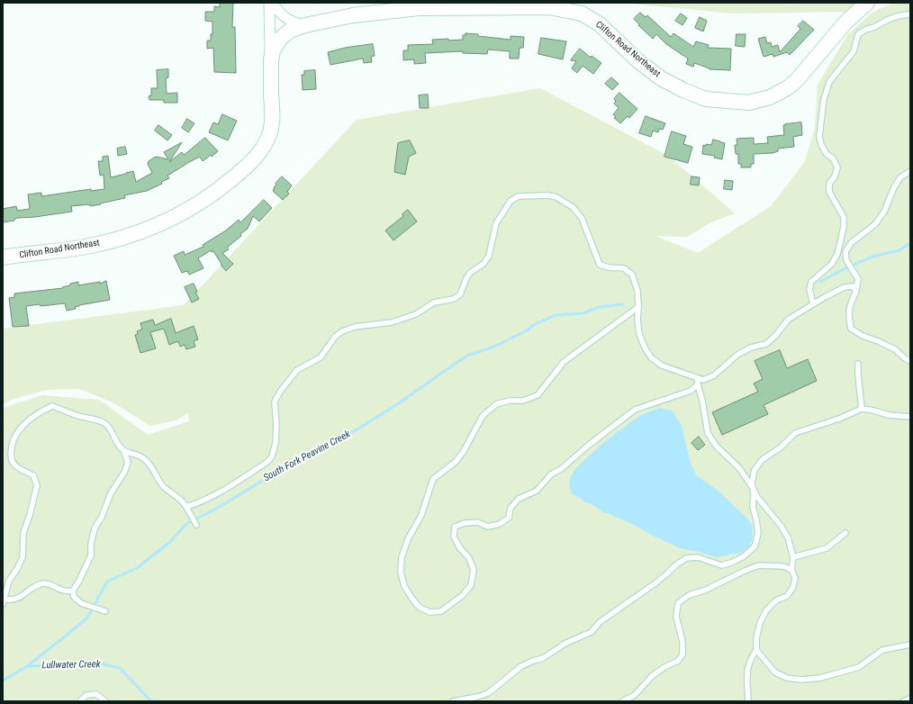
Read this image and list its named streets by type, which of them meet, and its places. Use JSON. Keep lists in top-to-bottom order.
{
  "streets": {
    "street": ["Clifton Road Northeast"]
  },
  "water": ["South Fork Peavine Creek", "Lullwater Creek"]
}
